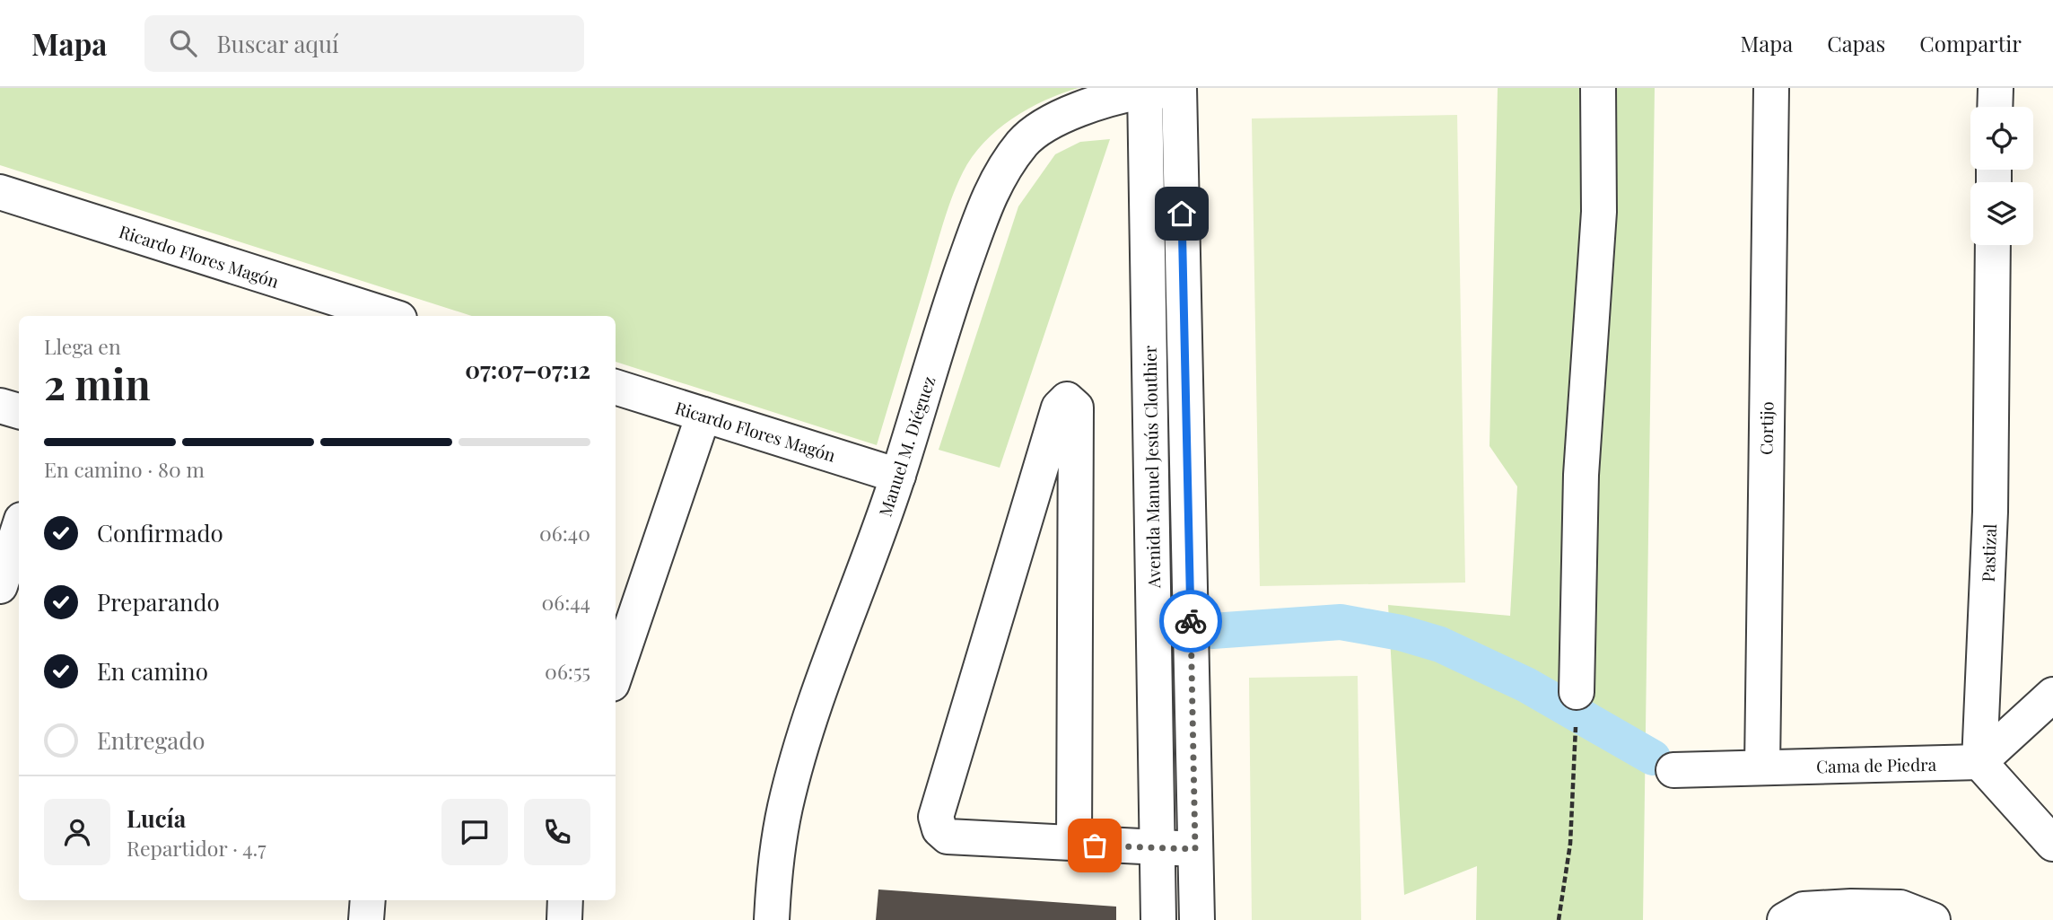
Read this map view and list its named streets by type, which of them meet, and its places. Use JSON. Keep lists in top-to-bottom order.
{
  "streets": {
    "street": [
      "Ricardo Flores Magón",
      "Cortijo",
      "Manuel M. Diéguez",
      "Avenida Manuel Jesús Clouthier",
      "Pastizal",
      "Cama de Piedra"
    ]
  },
  "crossings": [
    ["Ricardo Flores Magón", "Manuel M. Diéguez"],
    ["Cortijo", "Cama de Piedra"],
    ["Manuel M. Diéguez", "Avenida Manuel Jesús Clouthier"],
    ["Pastizal", "Cama de Piedra"]
  ],
  "page": {
    "header": "Mapa",
    "search": "Buscar aquí",
    "nav": ["Mapa", "Capas", "Compartir"],
    "heading": ["2 min", "Llega en", "07:07–07:12"],
    "panel": ["Lucía", "Repartidor · 4.7"],
    "bar": "En camino · 80 m",
    "list": [
      ["Confirmado", "06:40"],
      ["Preparando", "06:44"],
      ["En camino", "06:55"],
      "Entregado"
    ]
  }
}
